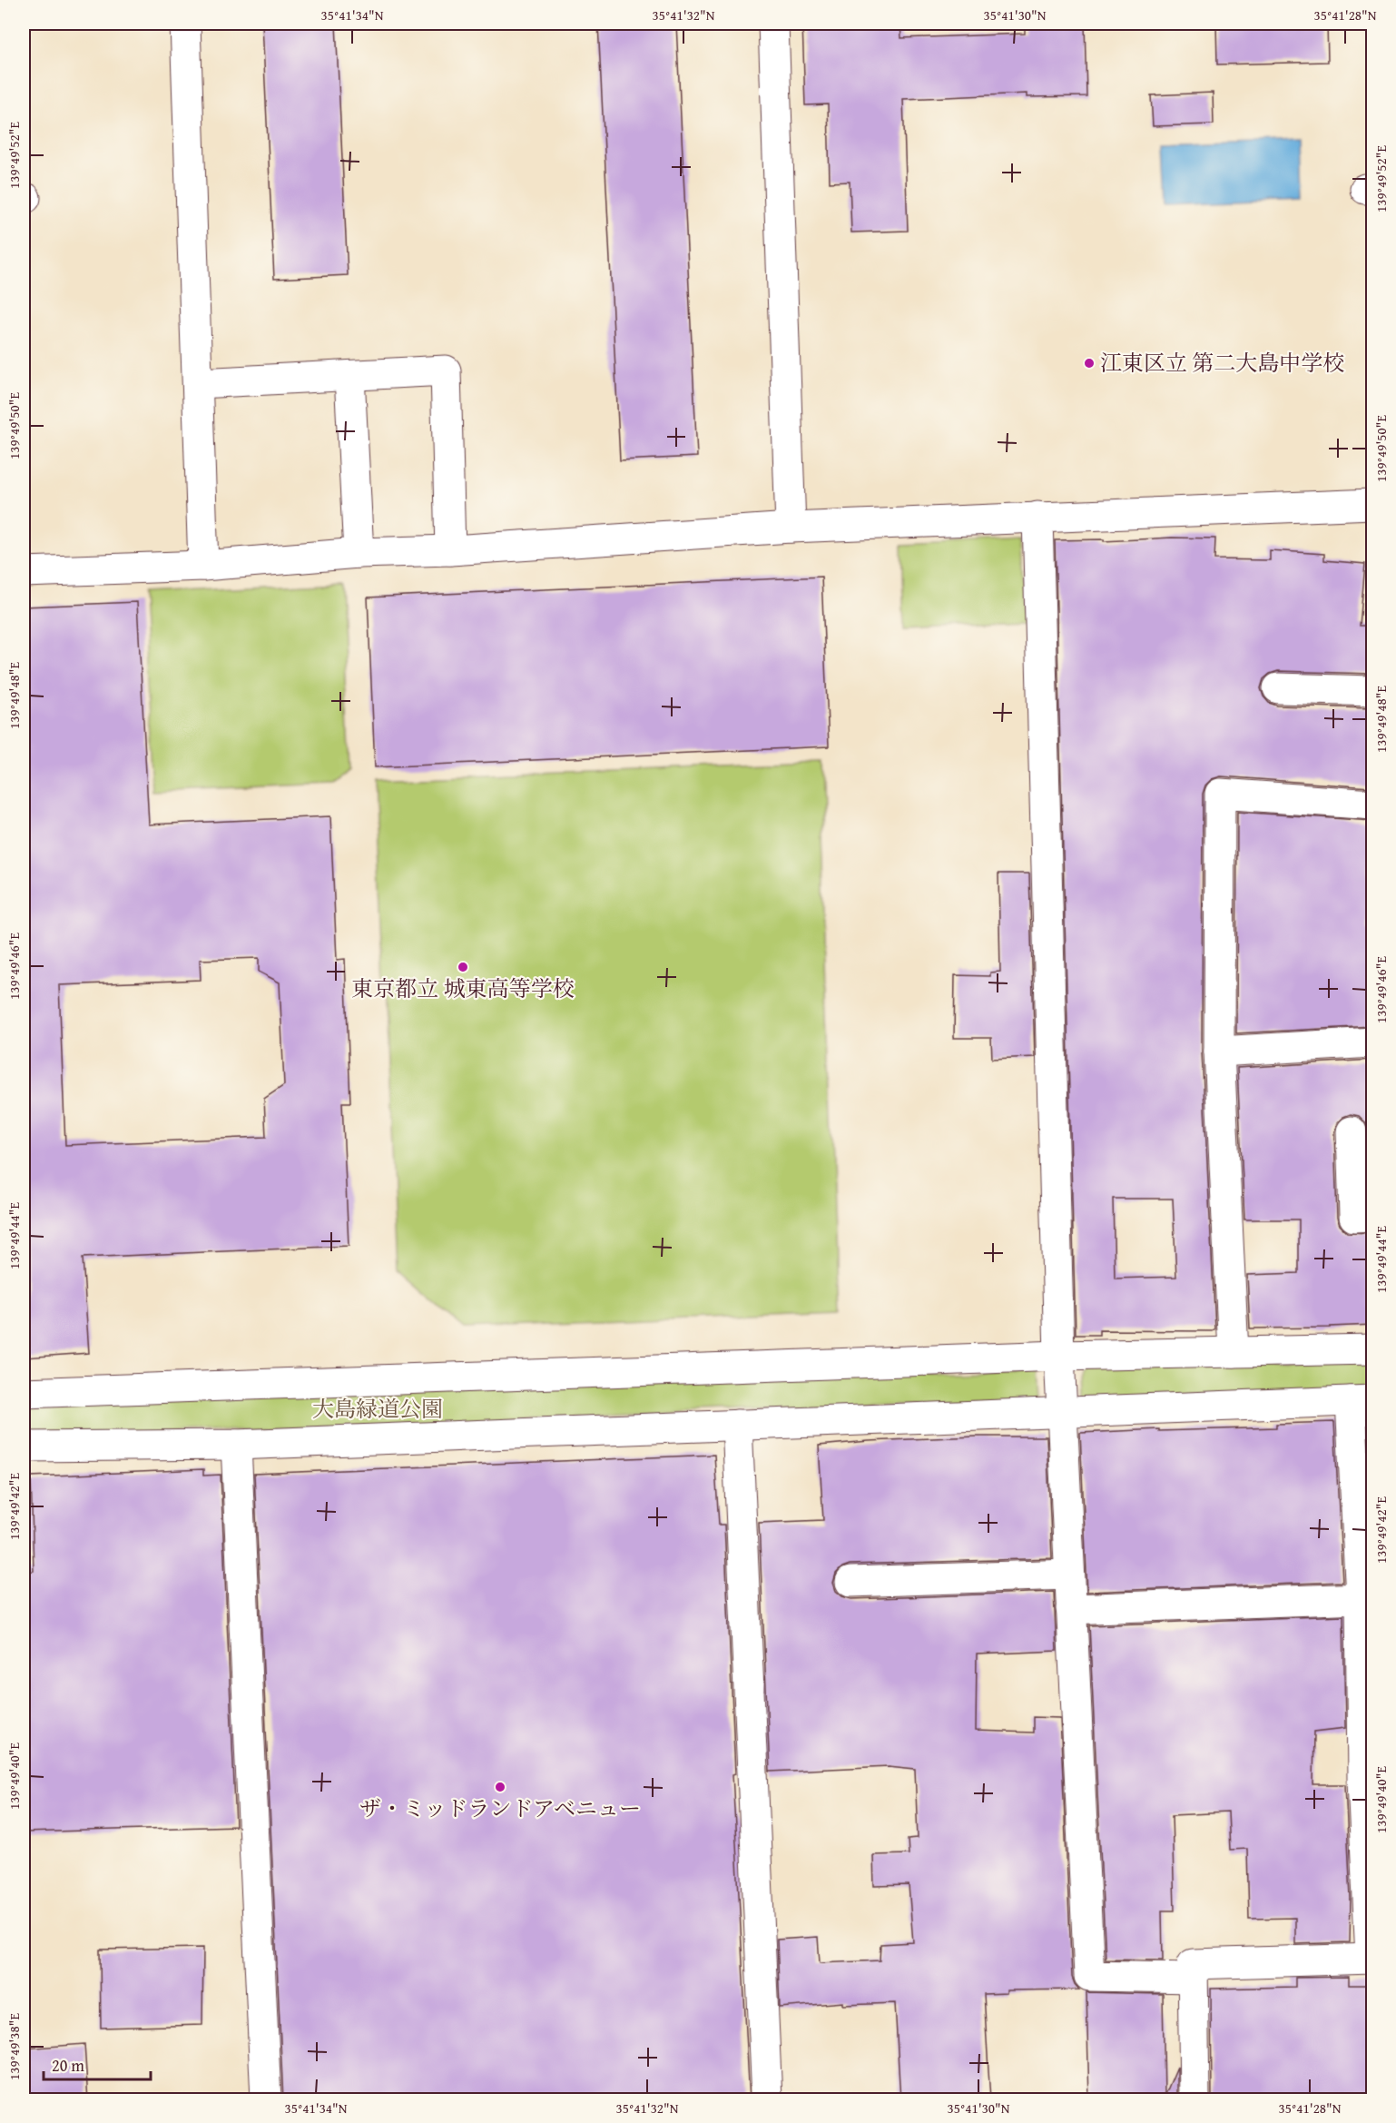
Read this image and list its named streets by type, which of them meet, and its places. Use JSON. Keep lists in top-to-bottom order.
{
  "parks": ["大島緑道公園"],
  "places": ["江東区立 第二大島中学校", "東京都立 城東高等学校", "ザ・ミッドランドアベニュー"],
  "scale_bar": "20 m",
  "coordinates": [
    "35°41'34\"N",
    "35°41'32\"N",
    "35°41'30\"N",
    "35°41'28\"N",
    "139°49'52\"E",
    "139°49'50\"E",
    "139°49'48\"E",
    "139°49'46\"E",
    "139°49'44\"E",
    "139°49'42\"E",
    "139°49'40\"E",
    "139°49'38\"E"
  ]
}
